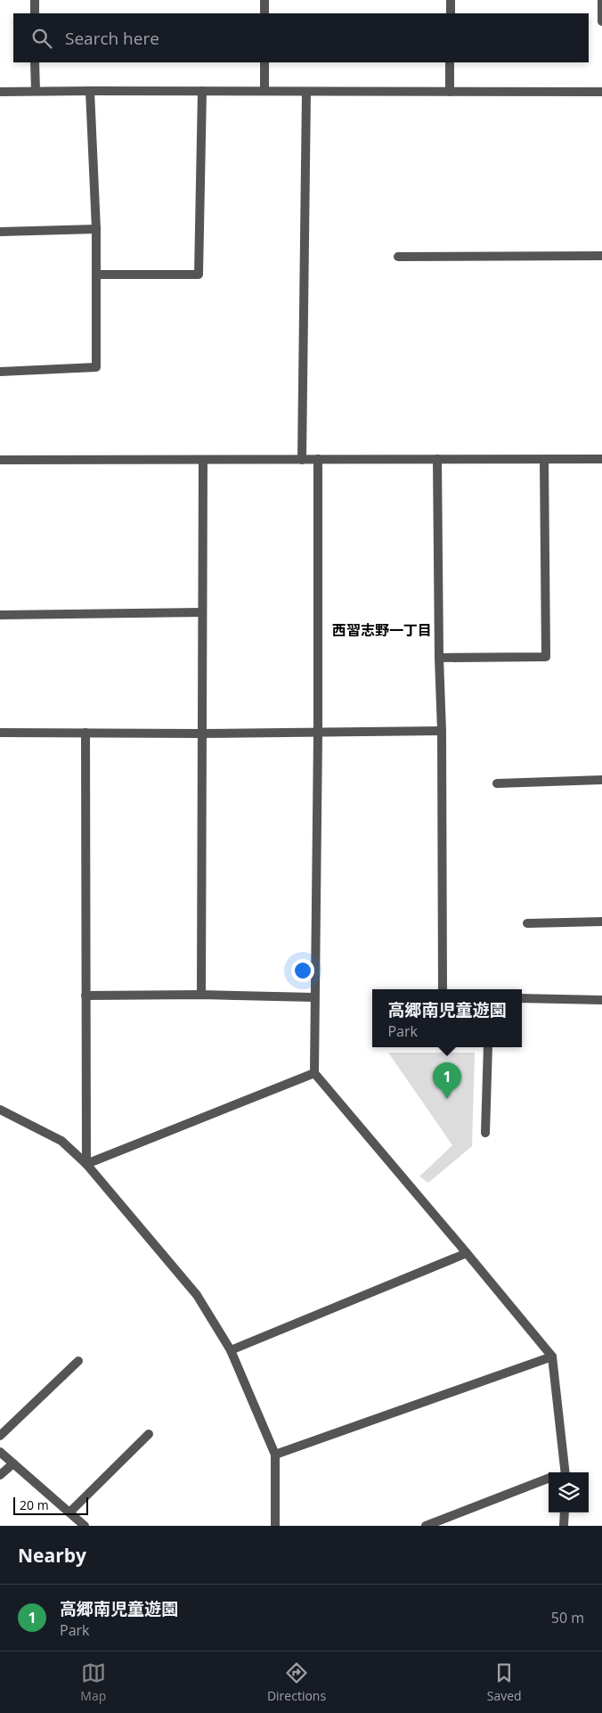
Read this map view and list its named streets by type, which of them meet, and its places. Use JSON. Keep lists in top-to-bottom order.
{
  "districts": ["西習志野一丁目"],
  "scale_bar": "20 m",
  "page": {
    "search": "Search here",
    "popup": ["高郷南児童遊園", "Park"],
    "pins": "1",
    "scale": "20 m",
    "heading": "Nearby",
    "list": [
      {
        "mark": "1",
        "name": "高郷南児童遊園",
        "note": "Park",
        "value": "50 m"
      }
    ],
    "nav": ["Map", "Directions", "Saved"]
  }
}
